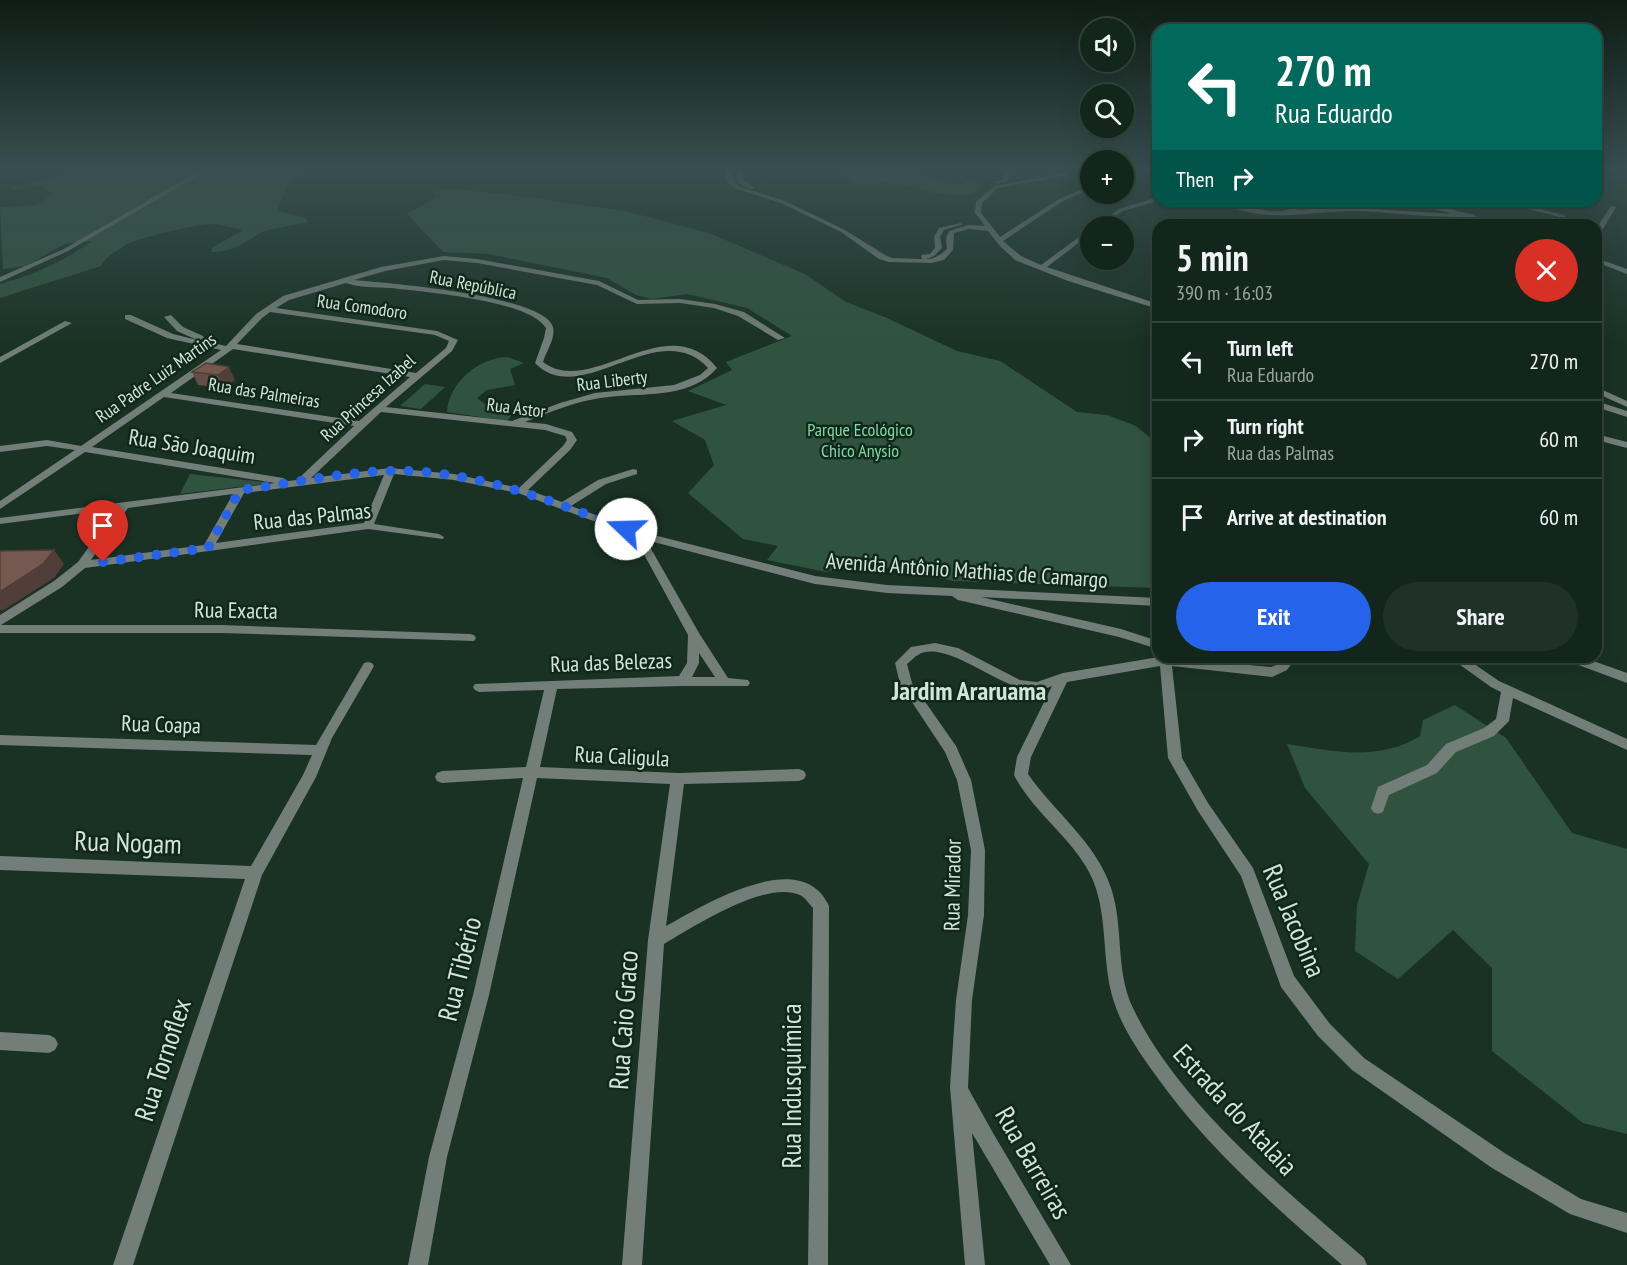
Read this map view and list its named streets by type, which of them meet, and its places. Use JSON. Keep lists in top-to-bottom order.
{
  "streets": {
    "street": [
      "Rua República",
      "Rua Comodoro",
      "Rua Padre Luiz Martins",
      "Rua Liberty",
      "Rua das Palmeiras",
      "Rua Princesa Izabel",
      "Rua Astor",
      "Rua São Joaquim",
      "Rua das Palmas",
      "Avenida Antônio Mathias de Camargo",
      "Rua Exacta",
      "Rua das Belezas",
      "Rua Coapa",
      "Rua Caligula",
      "Rua Nogam",
      "Rua Mirador",
      "Rua Jacobina",
      "Rua Tibério",
      "Rua Caio Graco",
      "Rua Tornoflex",
      "Rua Indusquímica",
      "Estrada do Atalaia",
      "Rua Barreiras"
    ]
  },
  "crossings": [
    ["Rua República", "Rua Padre Luiz Martins"],
    ["Rua República", "Rua Liberty"],
    ["Rua Comodoro", "Rua Padre Luiz Martins"],
    ["Rua Comodoro", "Rua Princesa Izabel"],
    ["Rua Padre Luiz Martins", "Rua das Palmeiras"],
    ["Rua Padre Luiz Martins", "Rua São Joaquim"],
    ["Rua Liberty", "Rua Astor"],
    ["Rua das Palmeiras", "Rua Princesa Izabel"],
    ["Rua Princesa Izabel", "Rua Astor"],
    ["Rua Princesa Izabel", "Rua São Joaquim"],
    ["Rua Princesa Izabel", "Avenida Antônio Mathias de Camargo"],
    ["Rua Astor", "Avenida Antônio Mathias de Camargo"],
    ["Rua São Joaquim", "Avenida Antônio Mathias de Camargo"],
    ["Rua das Belezas", "Rua Tibério"],
    ["Rua Caligula", "Rua Tibério"],
    ["Rua Caligula", "Rua Caio Graco"],
    ["Rua Nogam", "Rua Tornoflex"],
    ["Rua Mirador", "Estrada do Atalaia"],
    ["Rua Mirador", "Rua Barreiras"],
    ["Rua Caio Graco", "Rua Indusquímica"]
  ],
  "districts": ["Jardim Araruama"],
  "parks": ["Parque Ecológico Chico Anysio"],
  "page": {
    "map_buttons": ["+", "−"],
    "turn": ["270 m", "Rua Eduardo"],
    "then": "Then",
    "heading": ["5 min", "390 m · 16:03"],
    "list": [
      {
        "name": "Turn left",
        "note": "Rua Eduardo",
        "value": "270 m"
      },
      {
        "name": "Turn right",
        "note": "Rua das Palmas",
        "value": "60 m"
      },
      {
        "name": "Arrive at destination",
        "value": "60 m"
      }
    ],
    "buttons": ["Exit", "Share"]
  }
}
